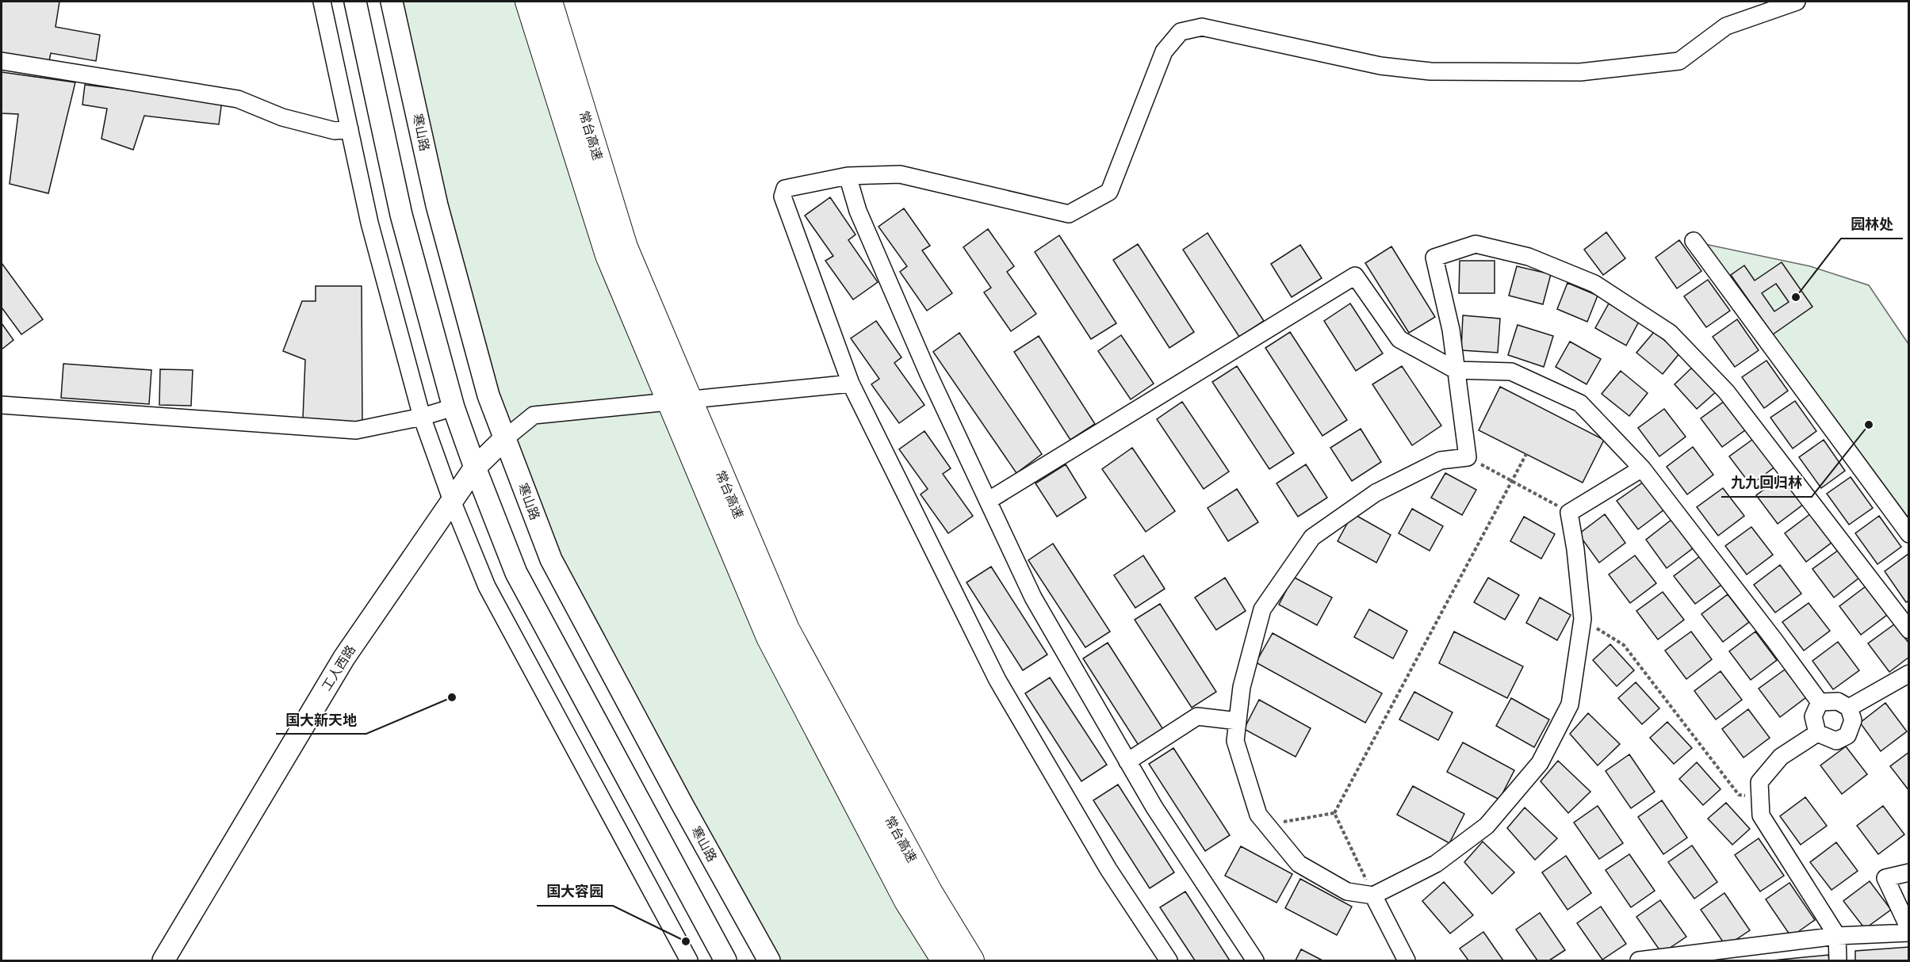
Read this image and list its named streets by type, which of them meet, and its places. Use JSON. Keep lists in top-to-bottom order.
{
  "streets": {
    "highway": ["常台高速"],
    "main road": ["寒山路", "工人西路"]
  },
  "crossings": [
    ["寒山路", "工人西路"]
  ],
  "places": [
    "园林处",
    "九九回归林",
    "国大新天地",
    "国大容园"
  ]
}
